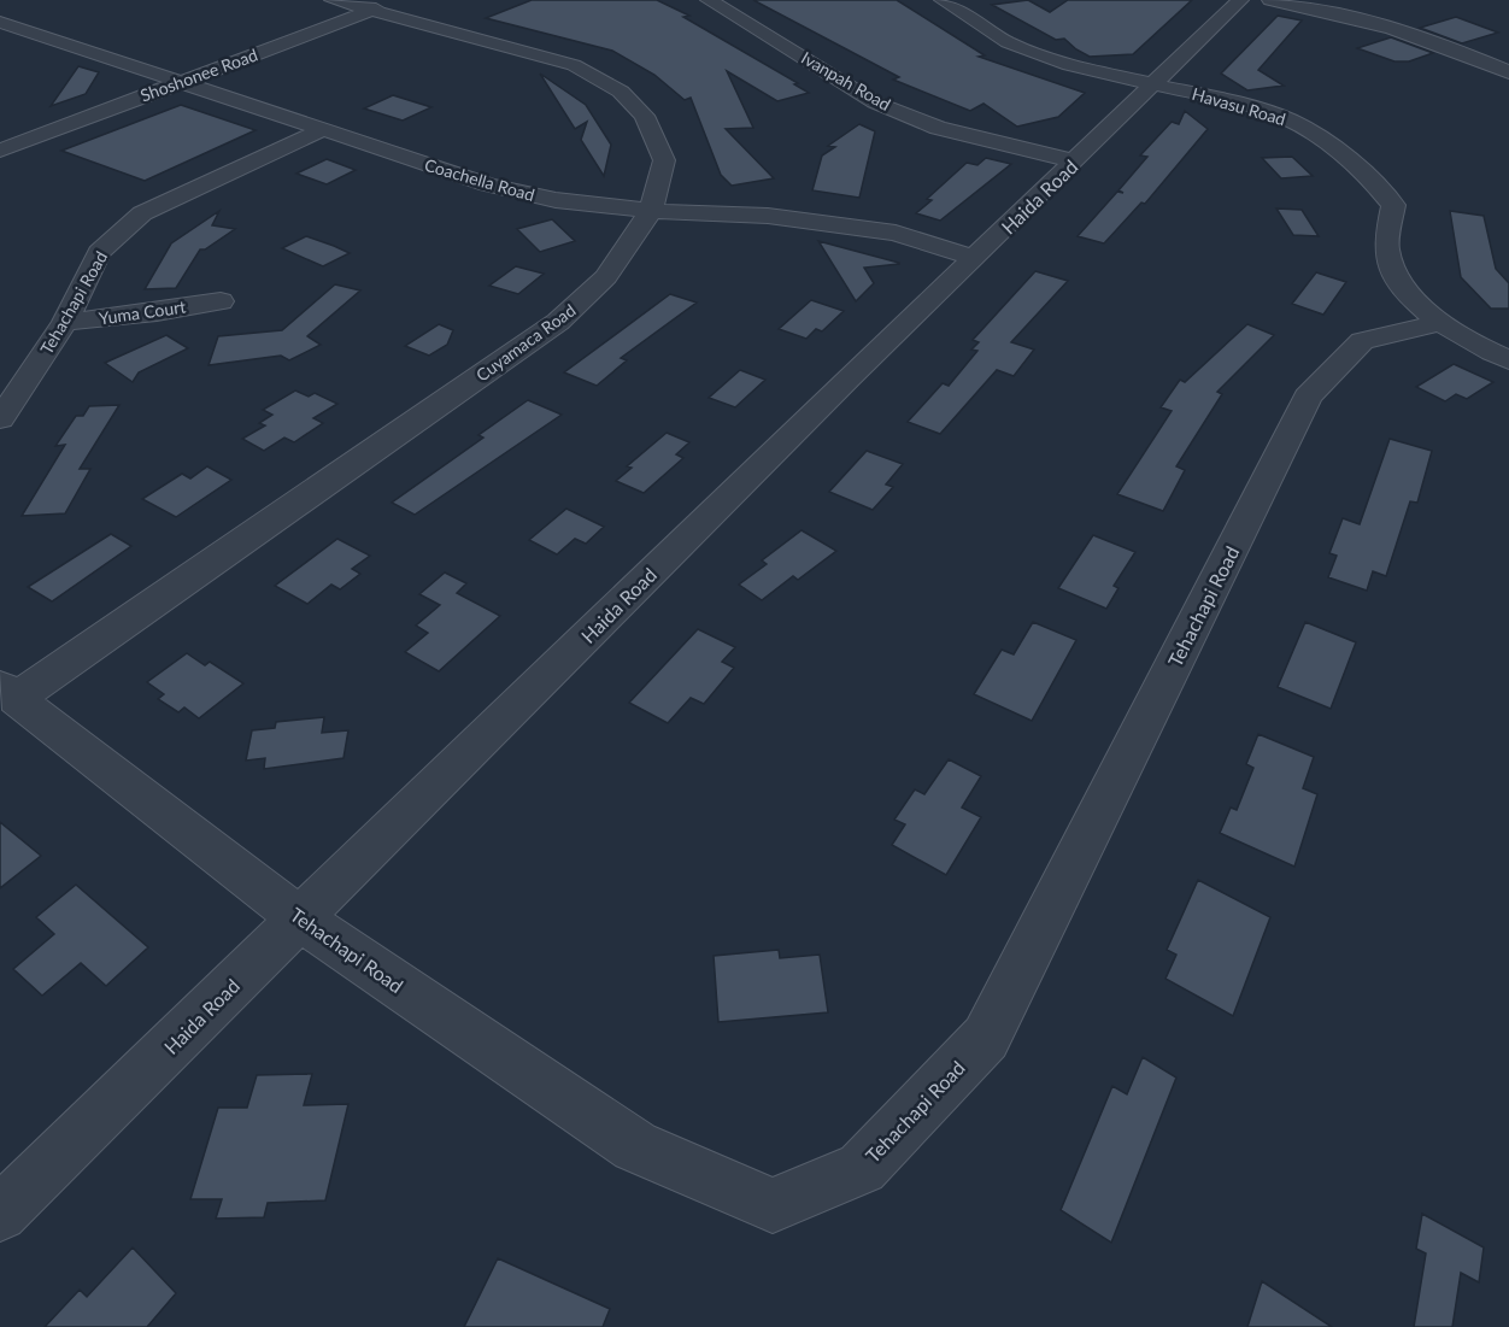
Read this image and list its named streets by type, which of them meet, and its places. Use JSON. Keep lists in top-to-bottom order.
{
  "streets": {
    "street": [
      "Shoshonee Road",
      "Ivanpah Road",
      "Havasu Road",
      "Coachella Road",
      "Haida Road",
      "Tehachapi Road",
      "Yuma Court",
      "Cuyamaca Road"
    ]
  },
  "crossings": [
    ["Shoshonee Road", "Coachella Road"],
    ["Shoshonee Road", "Cuyamaca Road"],
    ["Ivanpah Road", "Haida Road"],
    ["Havasu Road", "Haida Road"],
    ["Havasu Road", "Tehachapi Road"],
    ["Coachella Road", "Haida Road"],
    ["Coachella Road", "Tehachapi Road"],
    ["Coachella Road", "Cuyamaca Road"],
    ["Haida Road", "Tehachapi Road"],
    ["Tehachapi Road", "Yuma Court"],
    ["Tehachapi Road", "Cuyamaca Road"]
  ]
}
